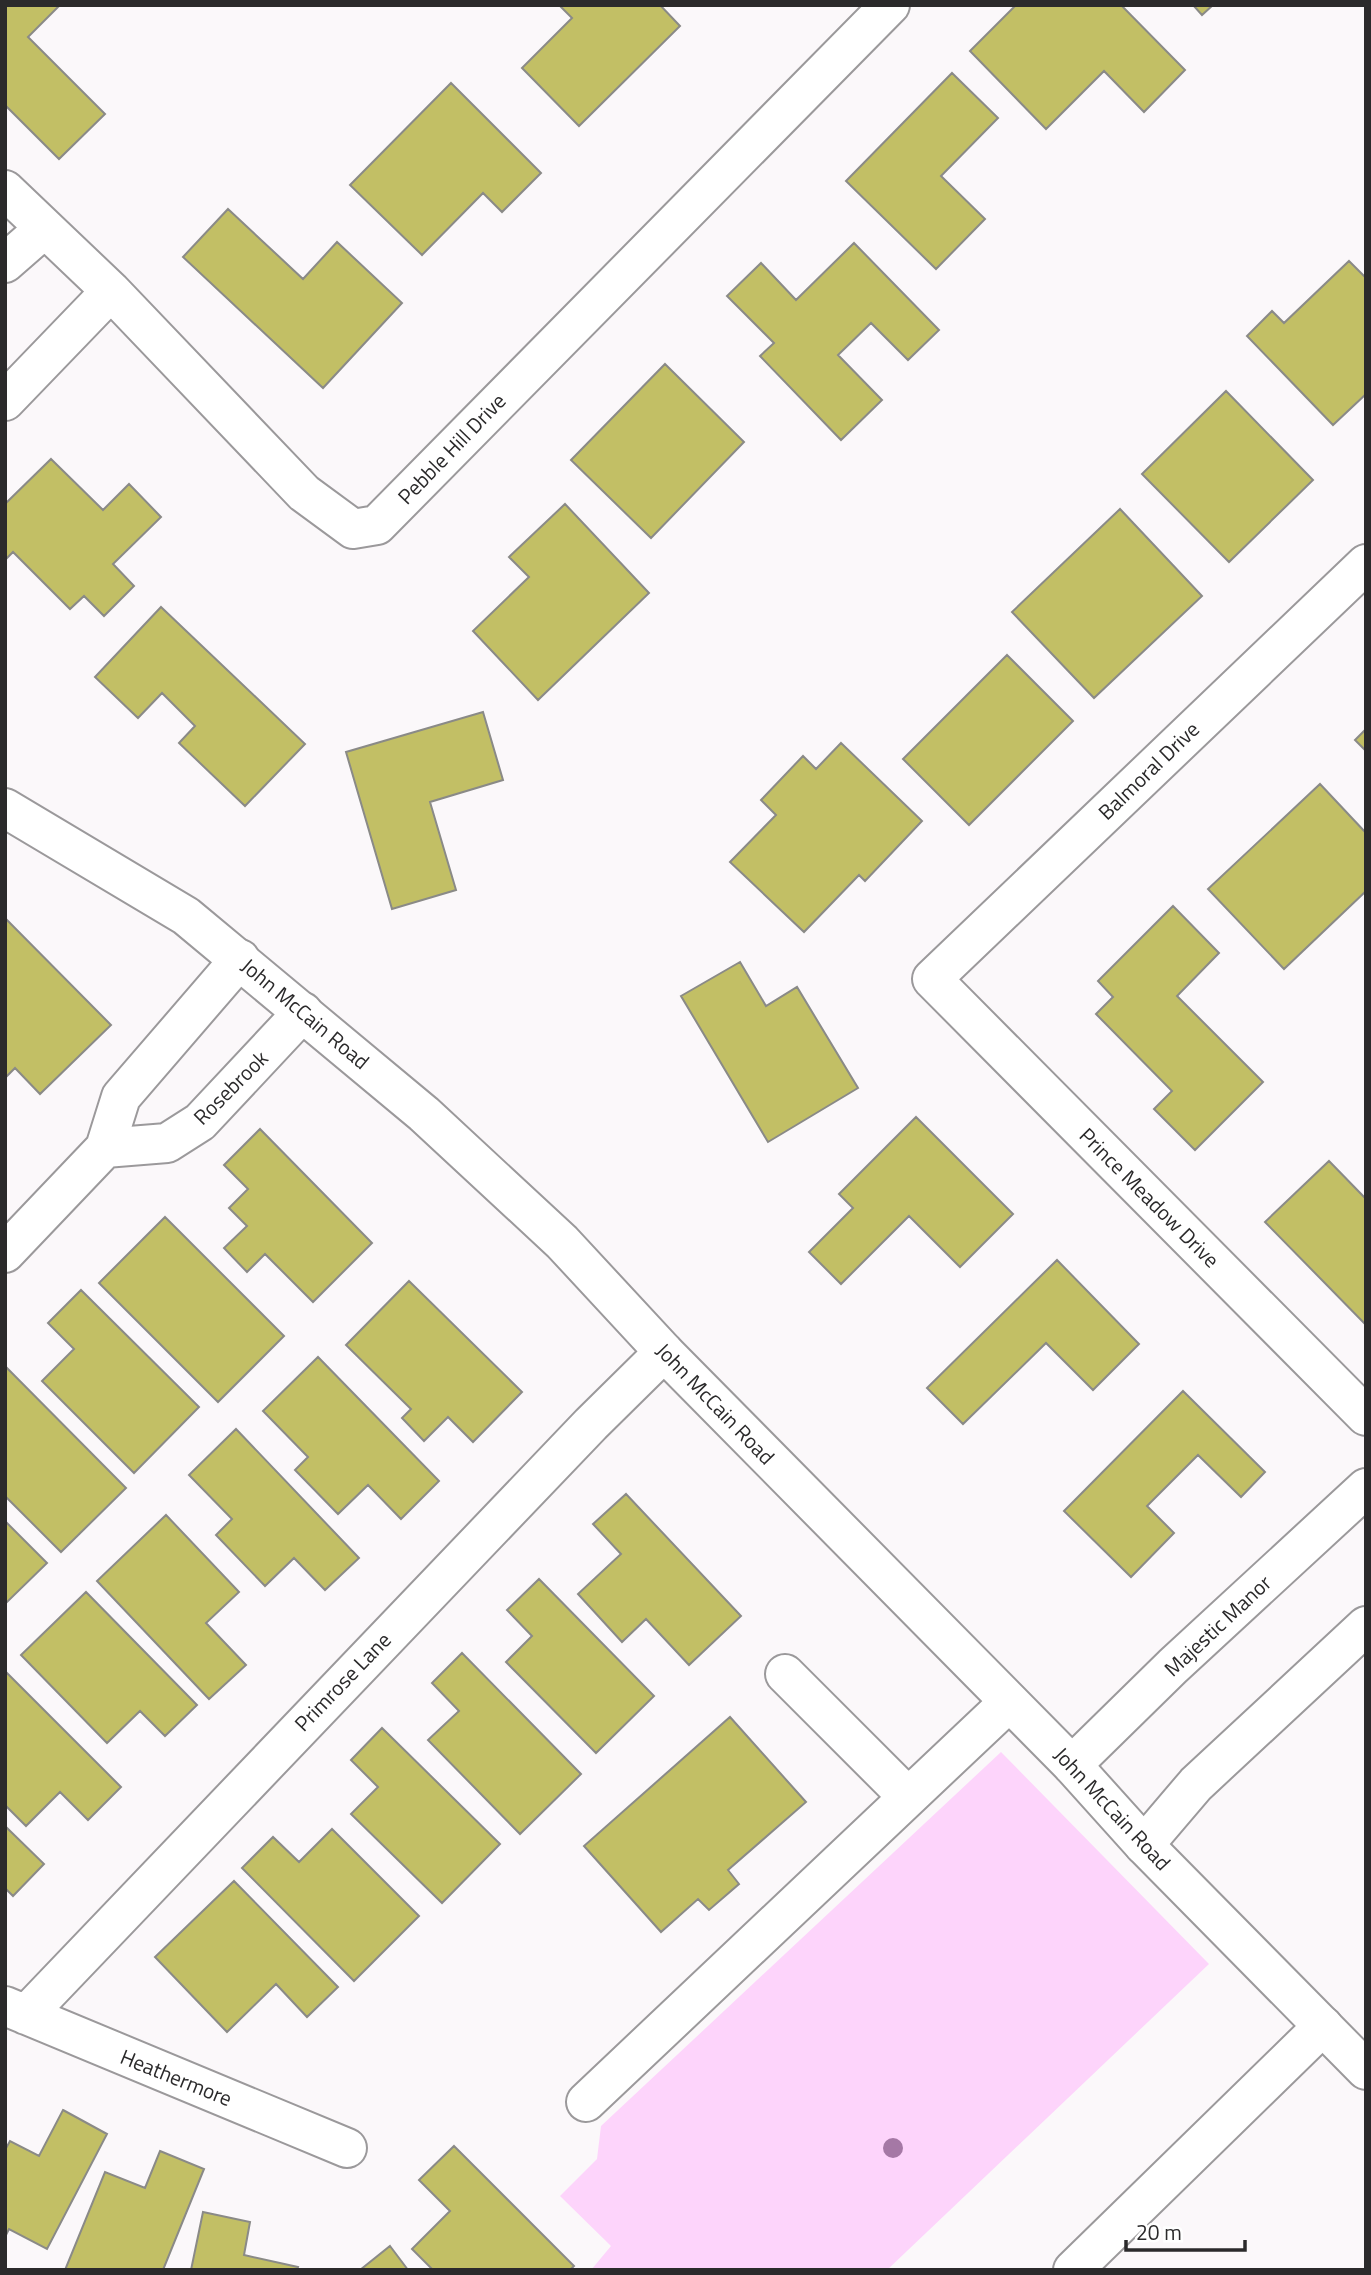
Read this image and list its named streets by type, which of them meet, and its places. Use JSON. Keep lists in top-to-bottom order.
{
  "streets": {
    "street": [
      "Pebble Hill Drive",
      "Balmoral Drive",
      "John McCain Road",
      "Rosebrook",
      "Prince Meadow Drive",
      "Majestic Manor",
      "Primrose Lane",
      "Heathermore"
    ]
  },
  "crossings": [
    ["Balmoral Drive", "Prince Meadow Drive"],
    ["John McCain Road", "Rosebrook"],
    ["John McCain Road", "Majestic Manor"],
    ["John McCain Road", "Primrose Lane"],
    ["Primrose Lane", "Heathermore"]
  ],
  "scale_bar": "20 m"
}
